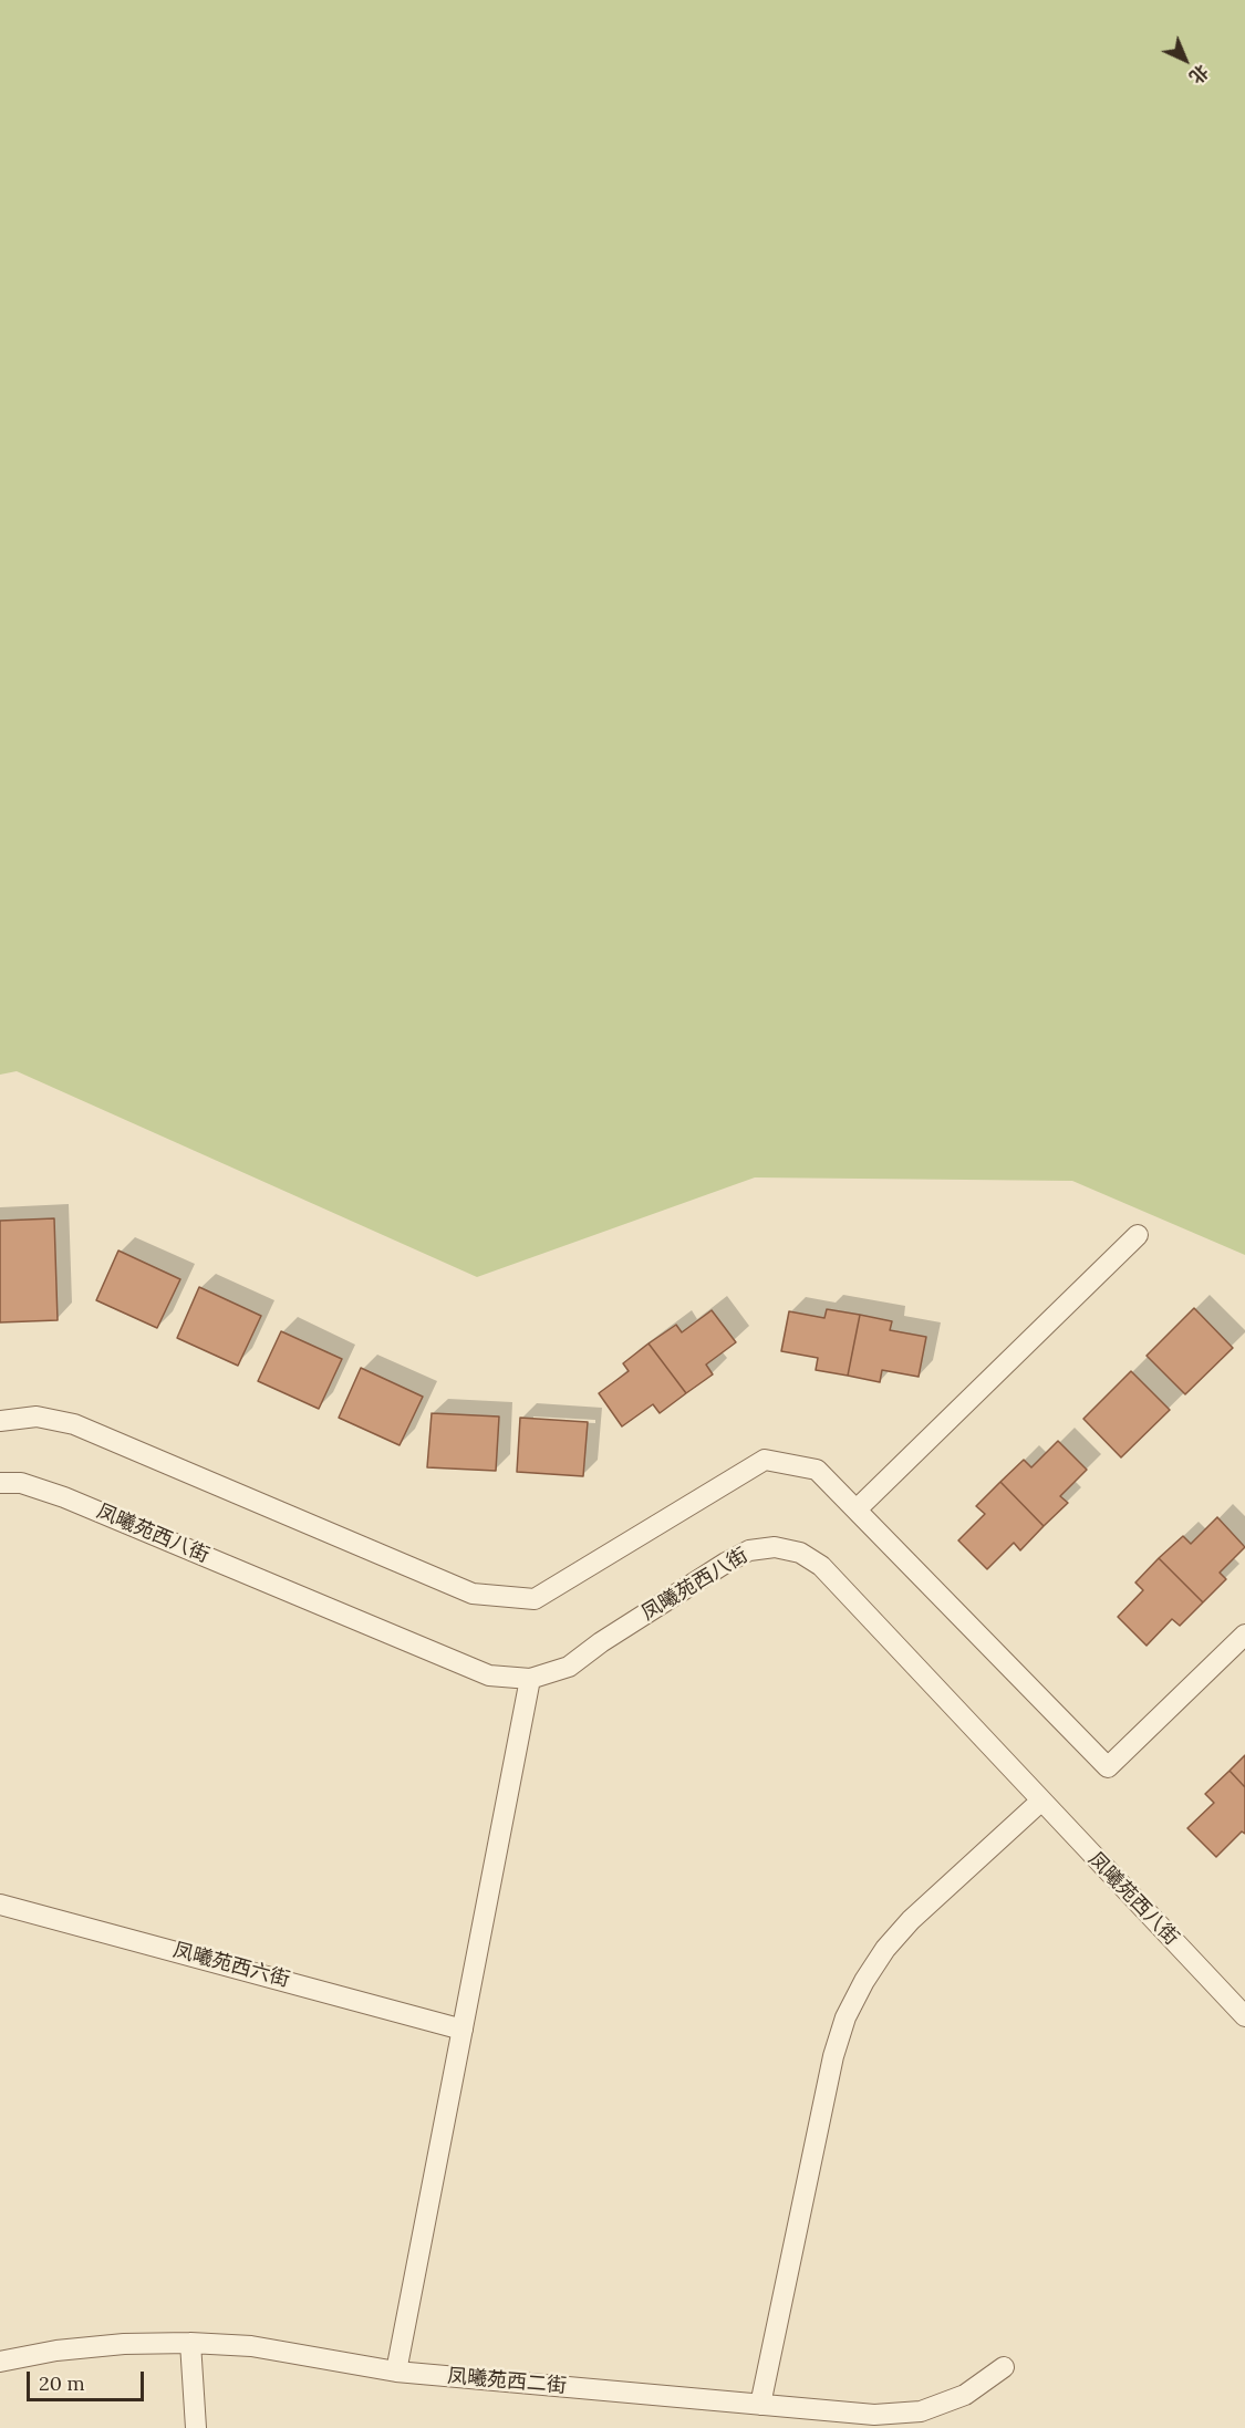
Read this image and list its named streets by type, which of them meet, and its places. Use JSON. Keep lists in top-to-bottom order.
{
  "streets": {
    "lane": ["凤曦苑西八街", "凤曦苑西六街", "凤曦苑西二街"]
  },
  "scale_bar": "20 m",
  "north": "bottom right"
}
